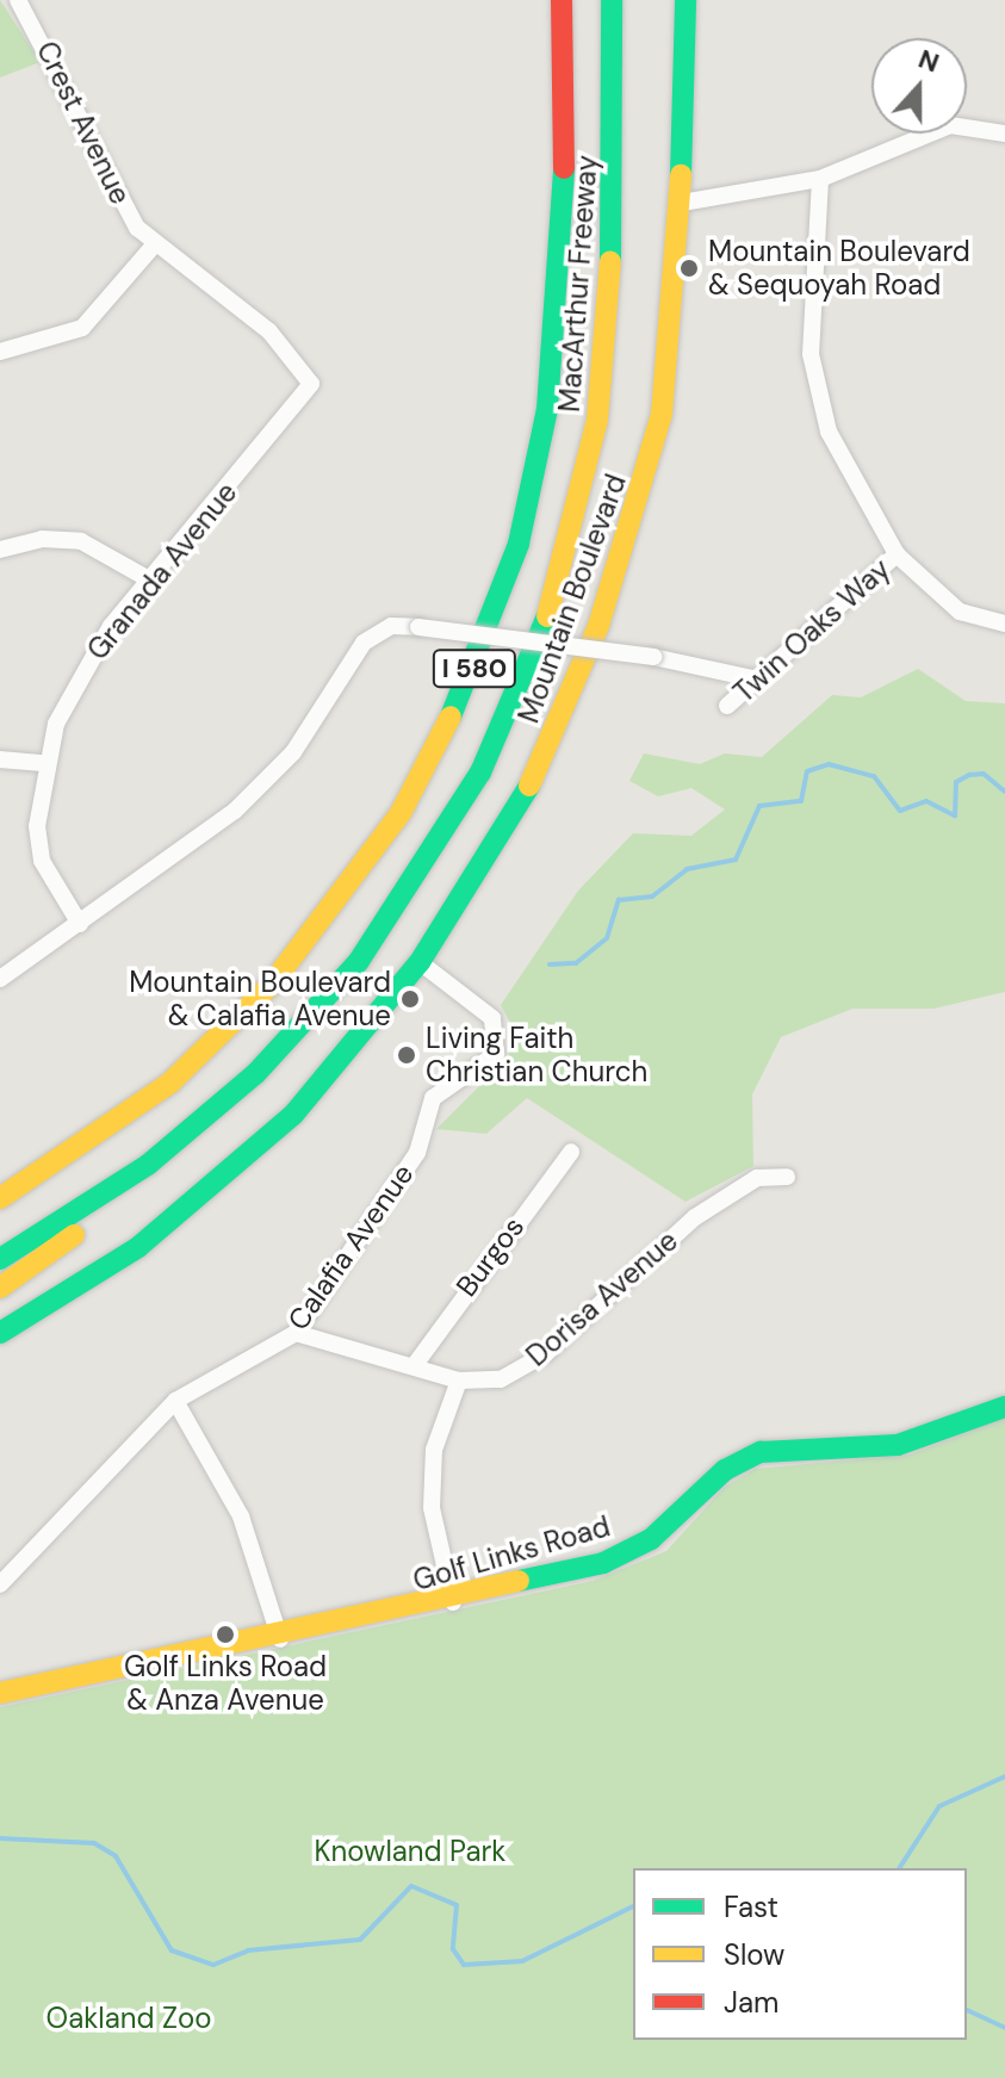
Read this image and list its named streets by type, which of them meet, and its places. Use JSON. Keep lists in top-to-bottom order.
{
  "streets": {
    "main road": [
      "MacArthur Freeway",
      "Mountain Boulevard",
      "I 580",
      "Golf Links Road"
    ],
    "street": [
      "Crest Avenue",
      "Granada Avenue",
      "Twin Oaks Way",
      "Calafia Avenue",
      "Burgos",
      "Dorisa Avenue"
    ]
  },
  "crossings": [
    ["Crest Avenue", "Granada Avenue"],
    ["Mountain Boulevard", "Calafia Avenue"],
    ["Calafia Avenue", "Dorisa Avenue"],
    ["Burgos", "Dorisa Avenue"]
  ],
  "parks": ["Knowland Park", "Oakland Zoo"],
  "places": [
    "Mountain Boulevard & Sequoyah Road",
    "Mountain Boulevard & Calafia Avenue",
    "Living Faith Christian Church",
    "Golf Links Road & Anza Avenue"
  ],
  "legend": ["Fast", "Slow", "Jam"],
  "north": "top"
}
